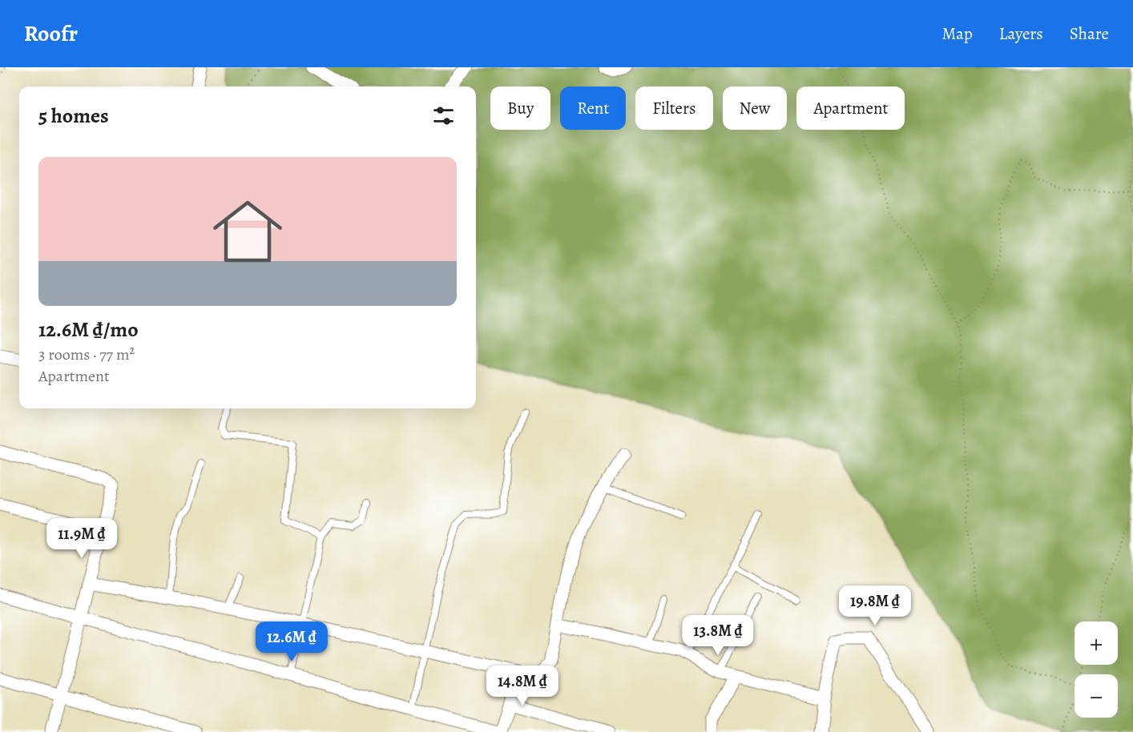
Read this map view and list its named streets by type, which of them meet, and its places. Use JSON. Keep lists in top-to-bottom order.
{
  "page": {
    "header": "Roofr",
    "nav": ["Map", "Layers", "Share"],
    "chip": [
      "Buy",
      "Rent",
      "Filters",
      "New",
      "Apartment"
    ],
    "heading": "5 homes",
    "list": [
      {
        "name": "12.6M ₫/mo",
        "note": "3 rooms · 77 m² · Apartment"
      }
    ],
    "price": [
      "11.9M ₫",
      "19.8M ₫",
      "13.8M ₫",
      "12.6M ₫",
      "14.8M ₫"
    ],
    "map_buttons": ["+", "−"]
  }
}
